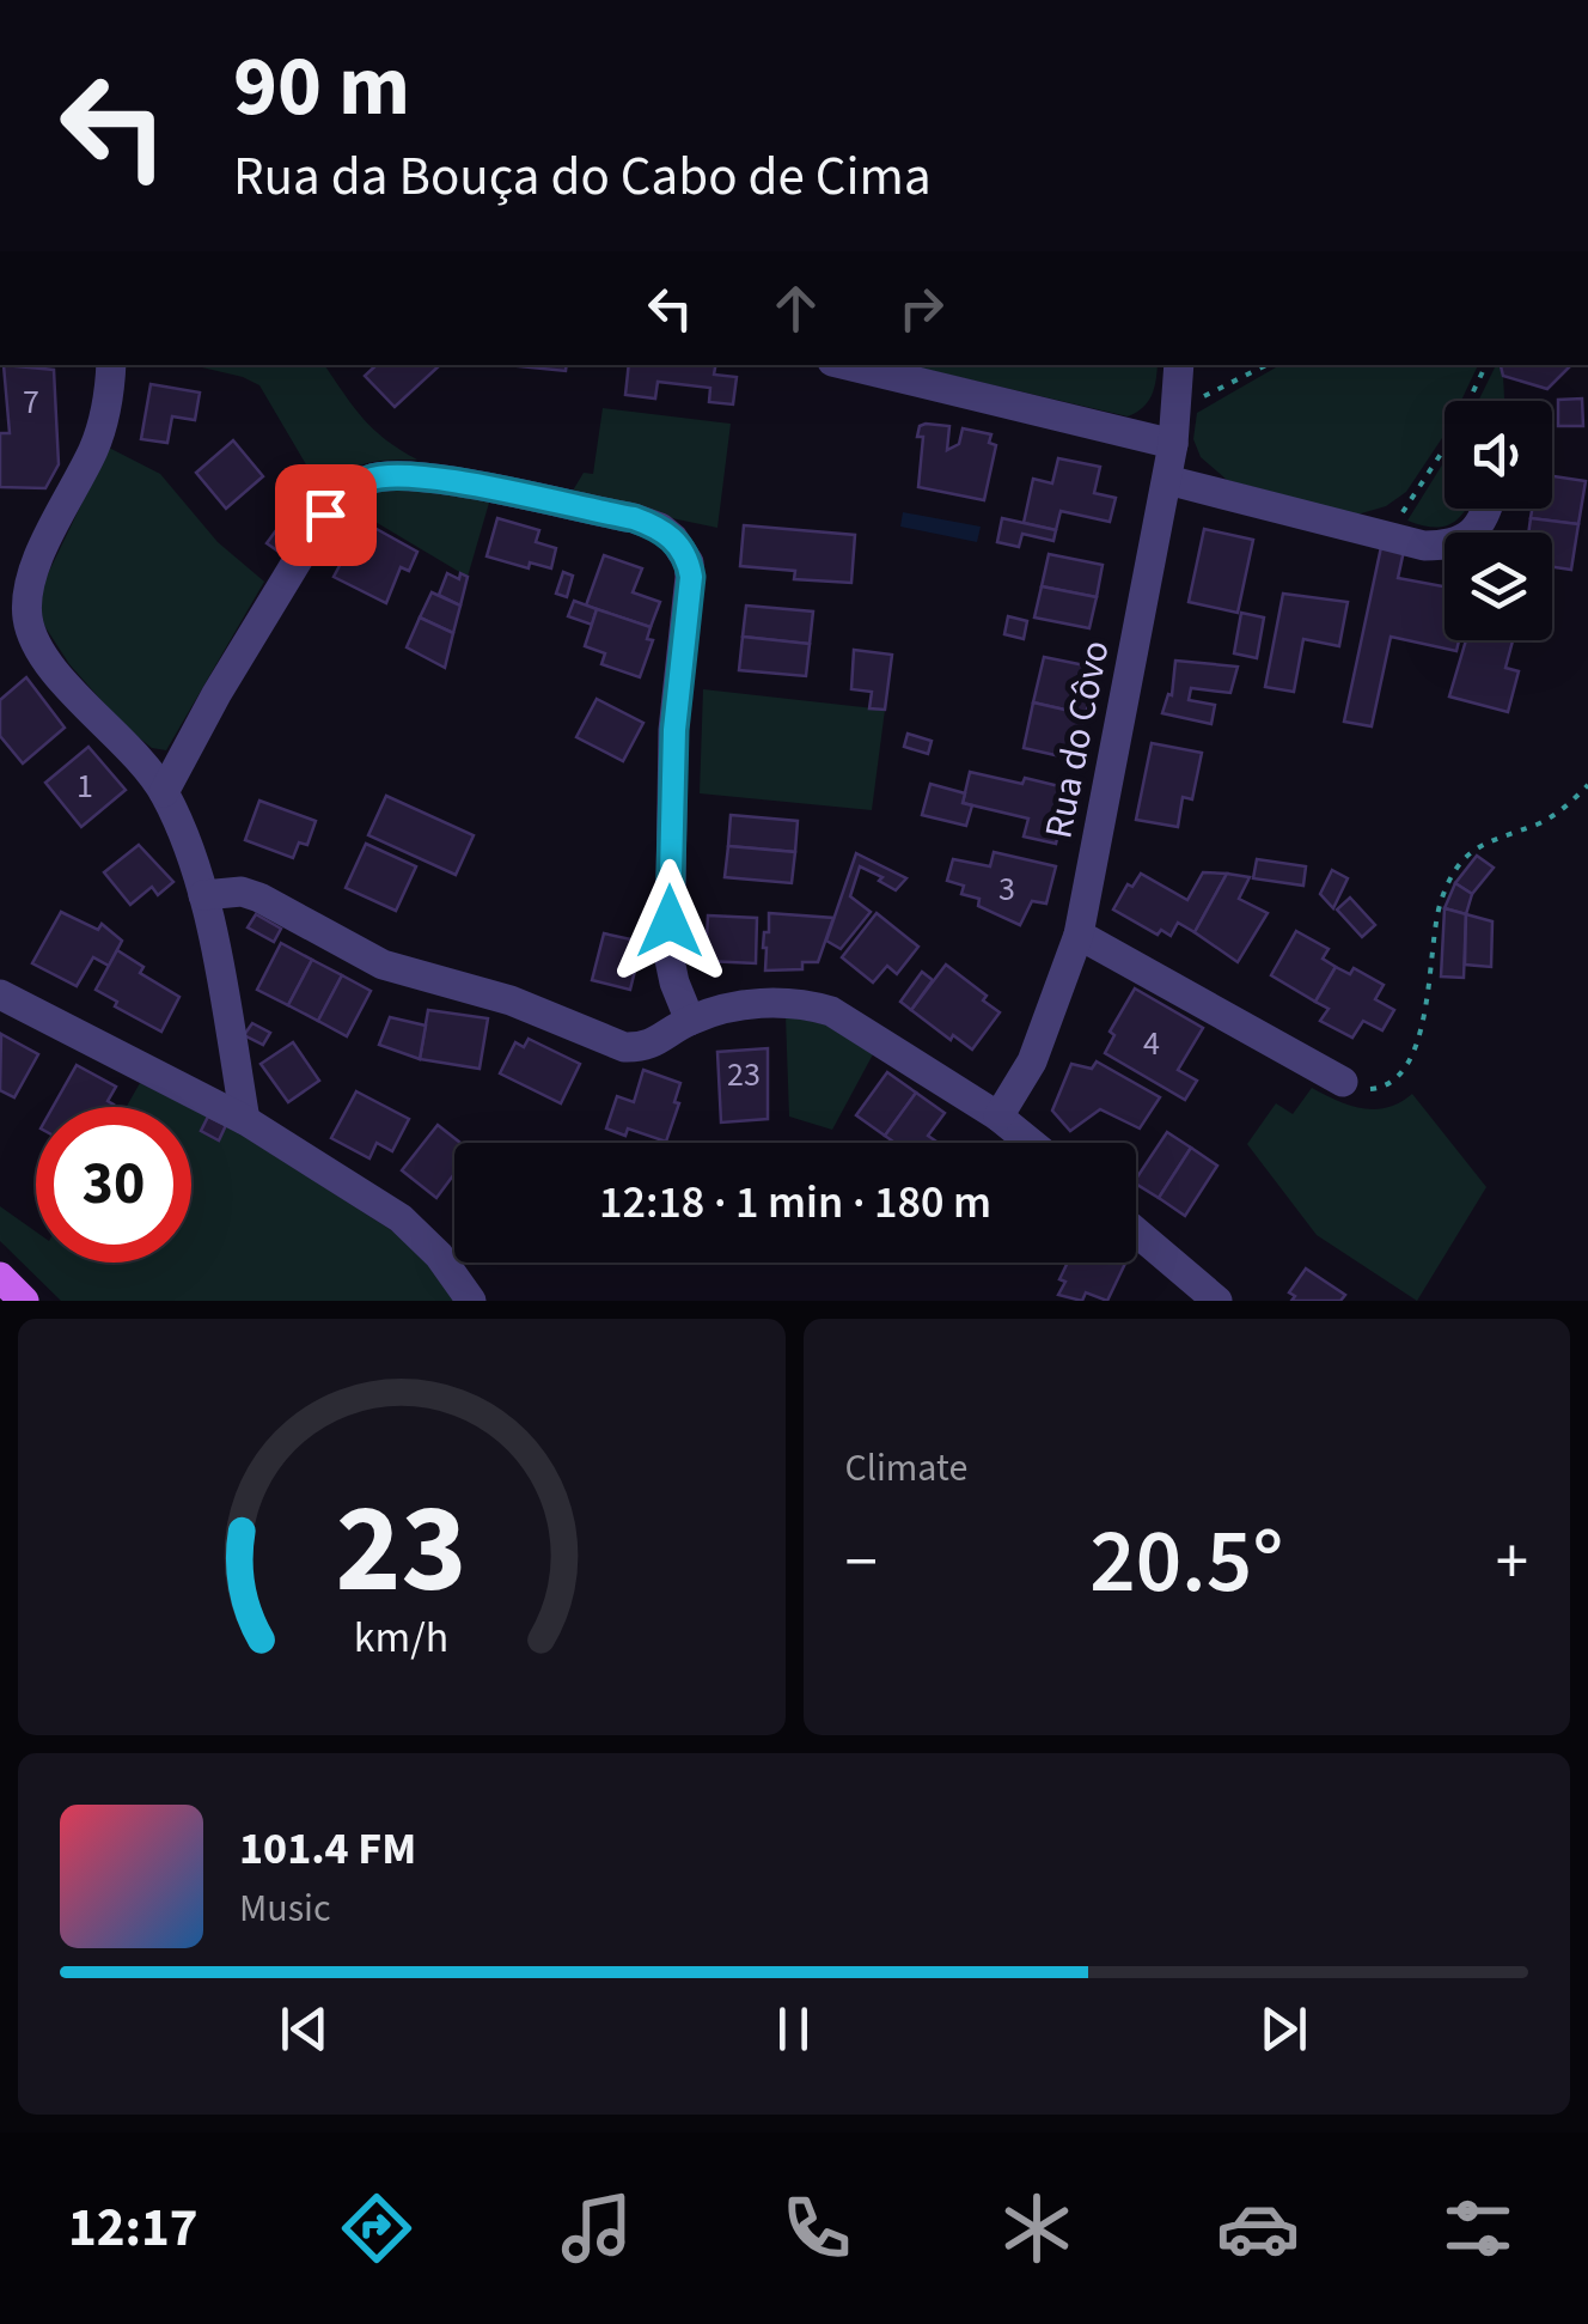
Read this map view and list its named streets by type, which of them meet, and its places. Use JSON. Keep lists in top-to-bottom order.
{
  "streets": {
    "street": ["Rua do Côvo"]
  },
  "house_numbers": [
    "7",
    "1",
    "3",
    "4",
    "23"
  ],
  "page": {
    "turn": ["90 m", "Rua da Bouça do Cabo de Cima"],
    "limit": "30",
    "trip": "12:18 · 1 min · 180 m",
    "tile": "Climate",
    "heat": ["−", "20.5°", "+"],
    "song": ["101.4 FM", "Music"],
    "tabs": "12:17",
    "gauge": ["23", "km/h"]
  }
}
